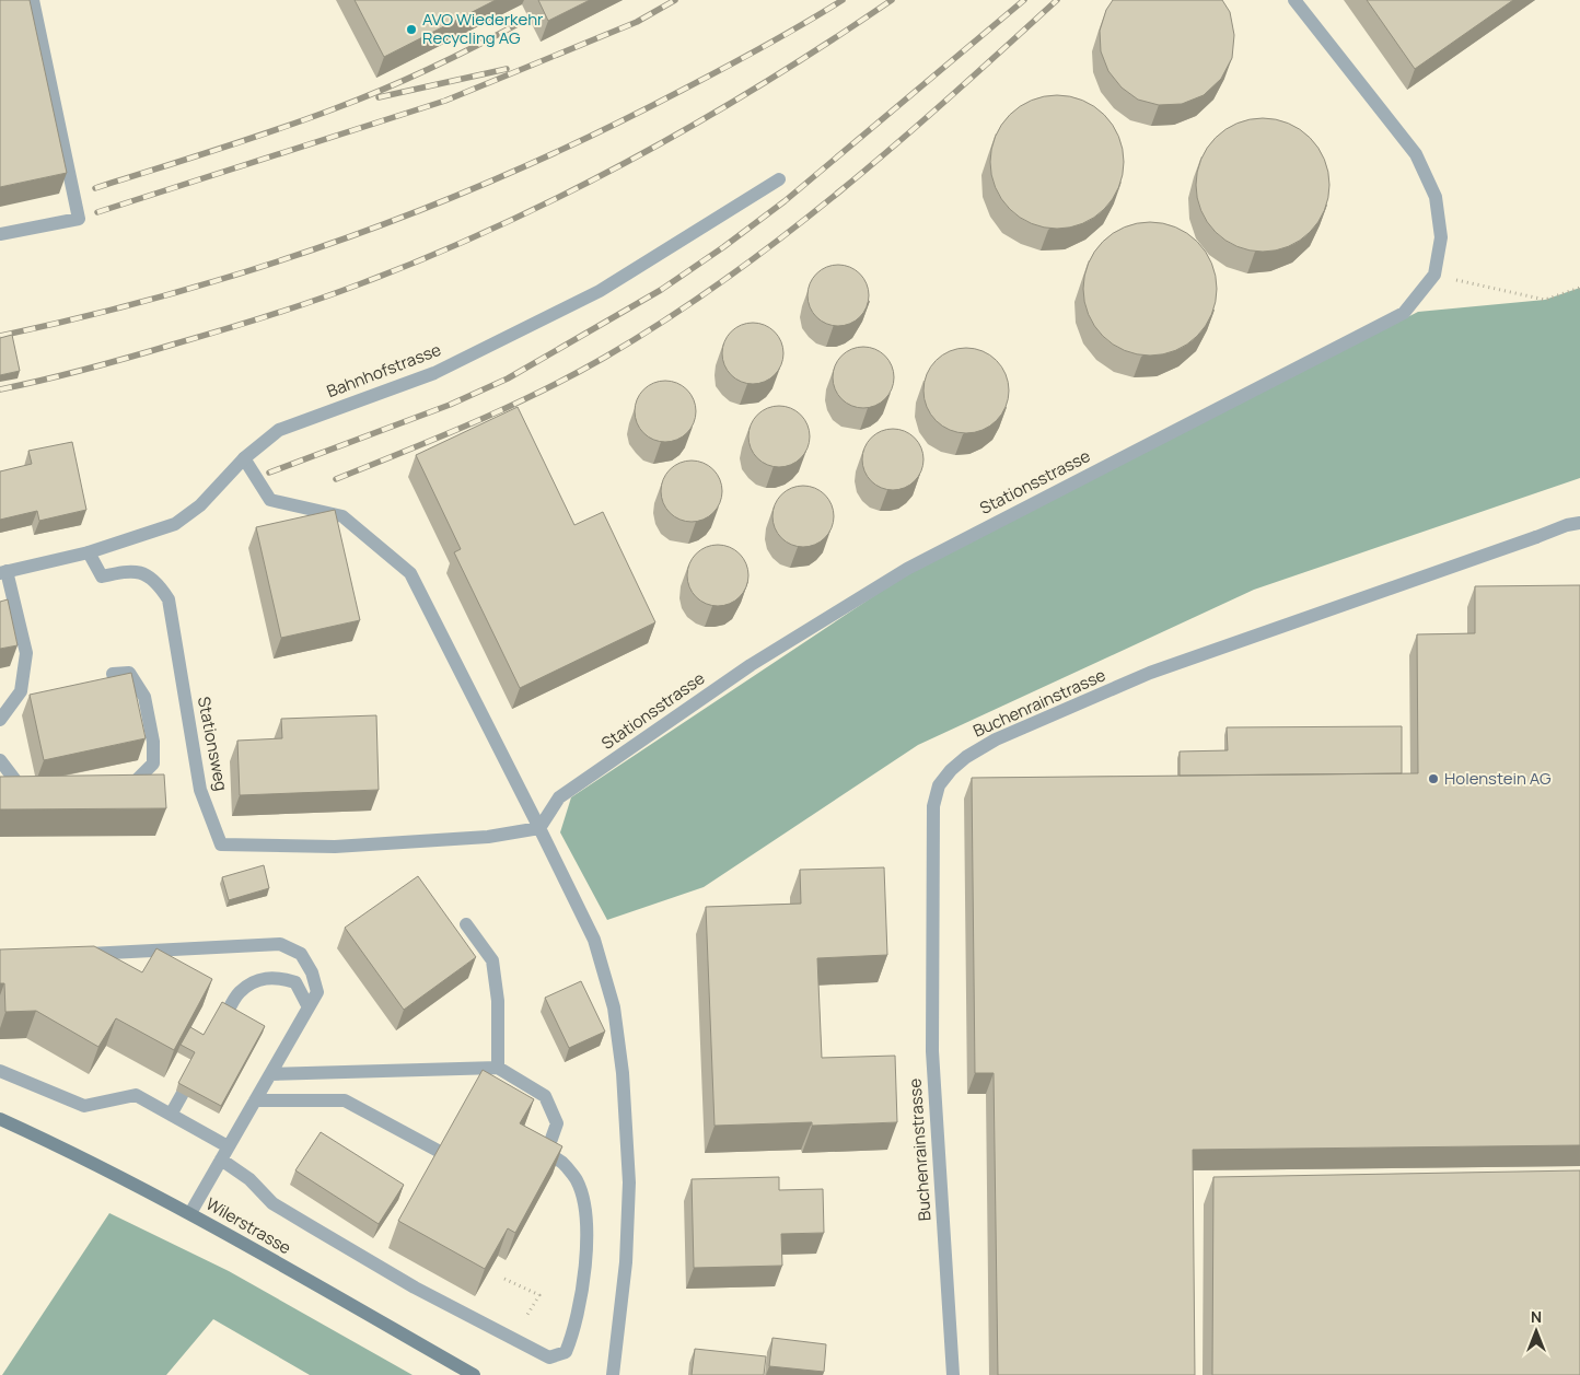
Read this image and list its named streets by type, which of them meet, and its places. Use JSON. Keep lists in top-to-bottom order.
{
  "streets": {
    "main road": ["Wilerstrasse"],
    "street": [
      "Bahnhofstrasse",
      "Stationsstrasse",
      "Buchenrainstrasse",
      "Stationsweg"
    ]
  },
  "crossings": [
    ["Bahnhofstrasse", "Stationsweg"],
    ["Stationsstrasse", "Stationsweg"]
  ],
  "places": ["AVO Wiederkehr Recycling AG", "Holenstein AG"],
  "north": "top"
}
